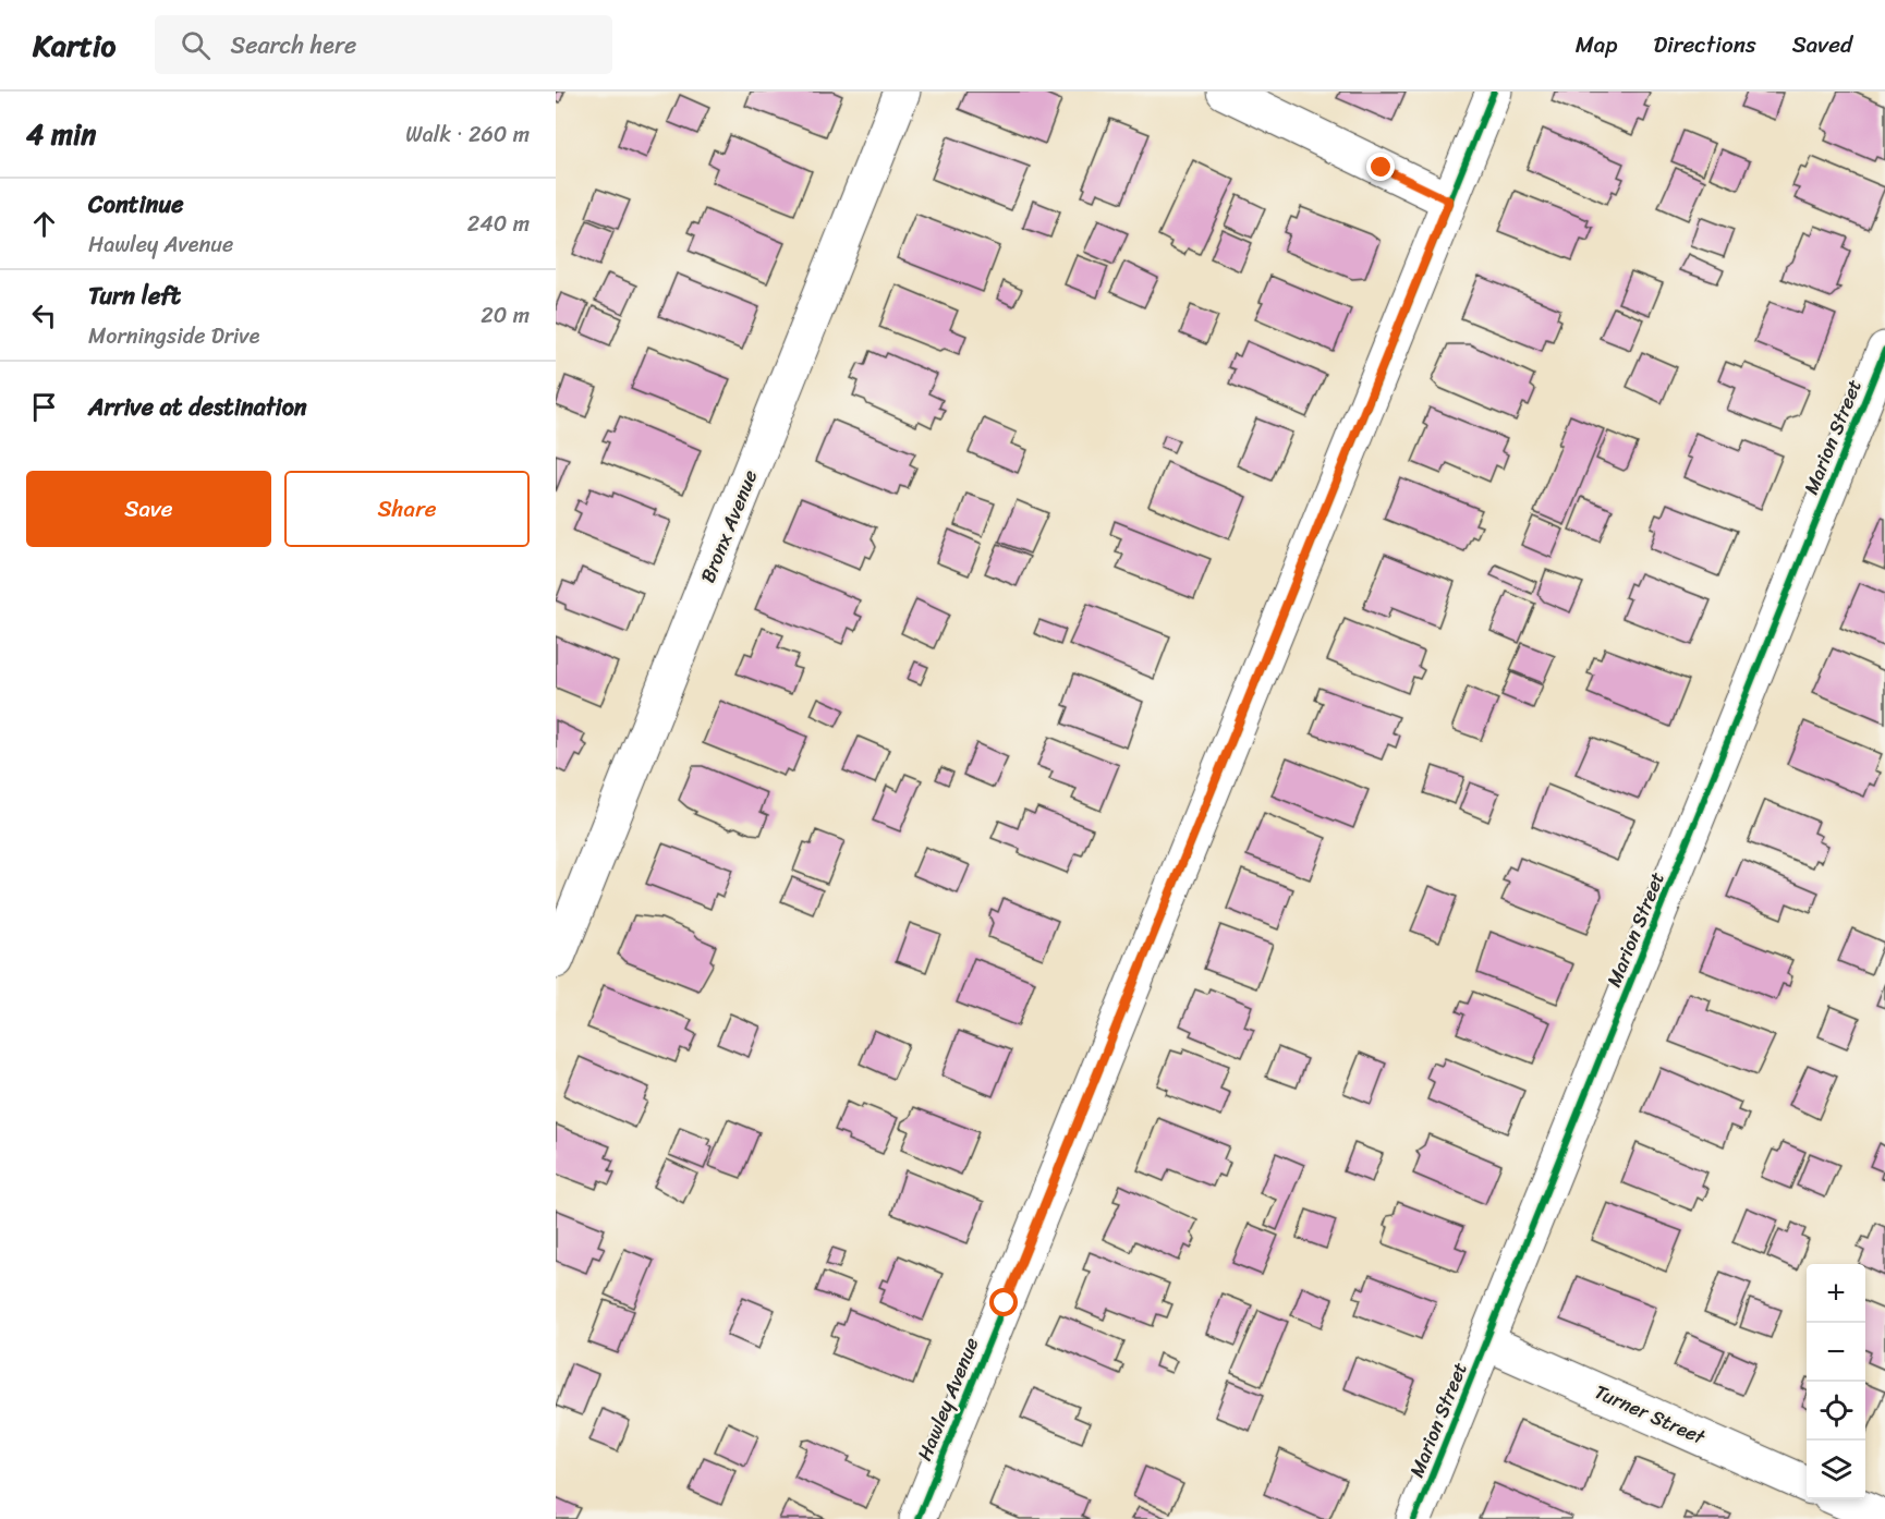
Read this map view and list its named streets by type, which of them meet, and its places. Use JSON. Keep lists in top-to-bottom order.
{
  "streets": {
    "street": [
      "Marion Street",
      "Bronx Avenue",
      "Hawley Avenue",
      "Turner Street"
    ]
  },
  "crossings": [
    ["Marion Street", "Turner Street"]
  ],
  "page": {
    "header": "Kartio",
    "search": "Search here",
    "nav": ["Map", "Directions", "Saved"],
    "heading": ["4 min", "Walk · 260 m"],
    "list": [
      ["Continue", "Hawley Avenue", "240 m"],
      ["Turn left", "Morningside Drive", "20 m"],
      "Arrive at destination"
    ],
    "buttons": ["Save", "Share"],
    "map_buttons": ["+", "−"]
  }
}
